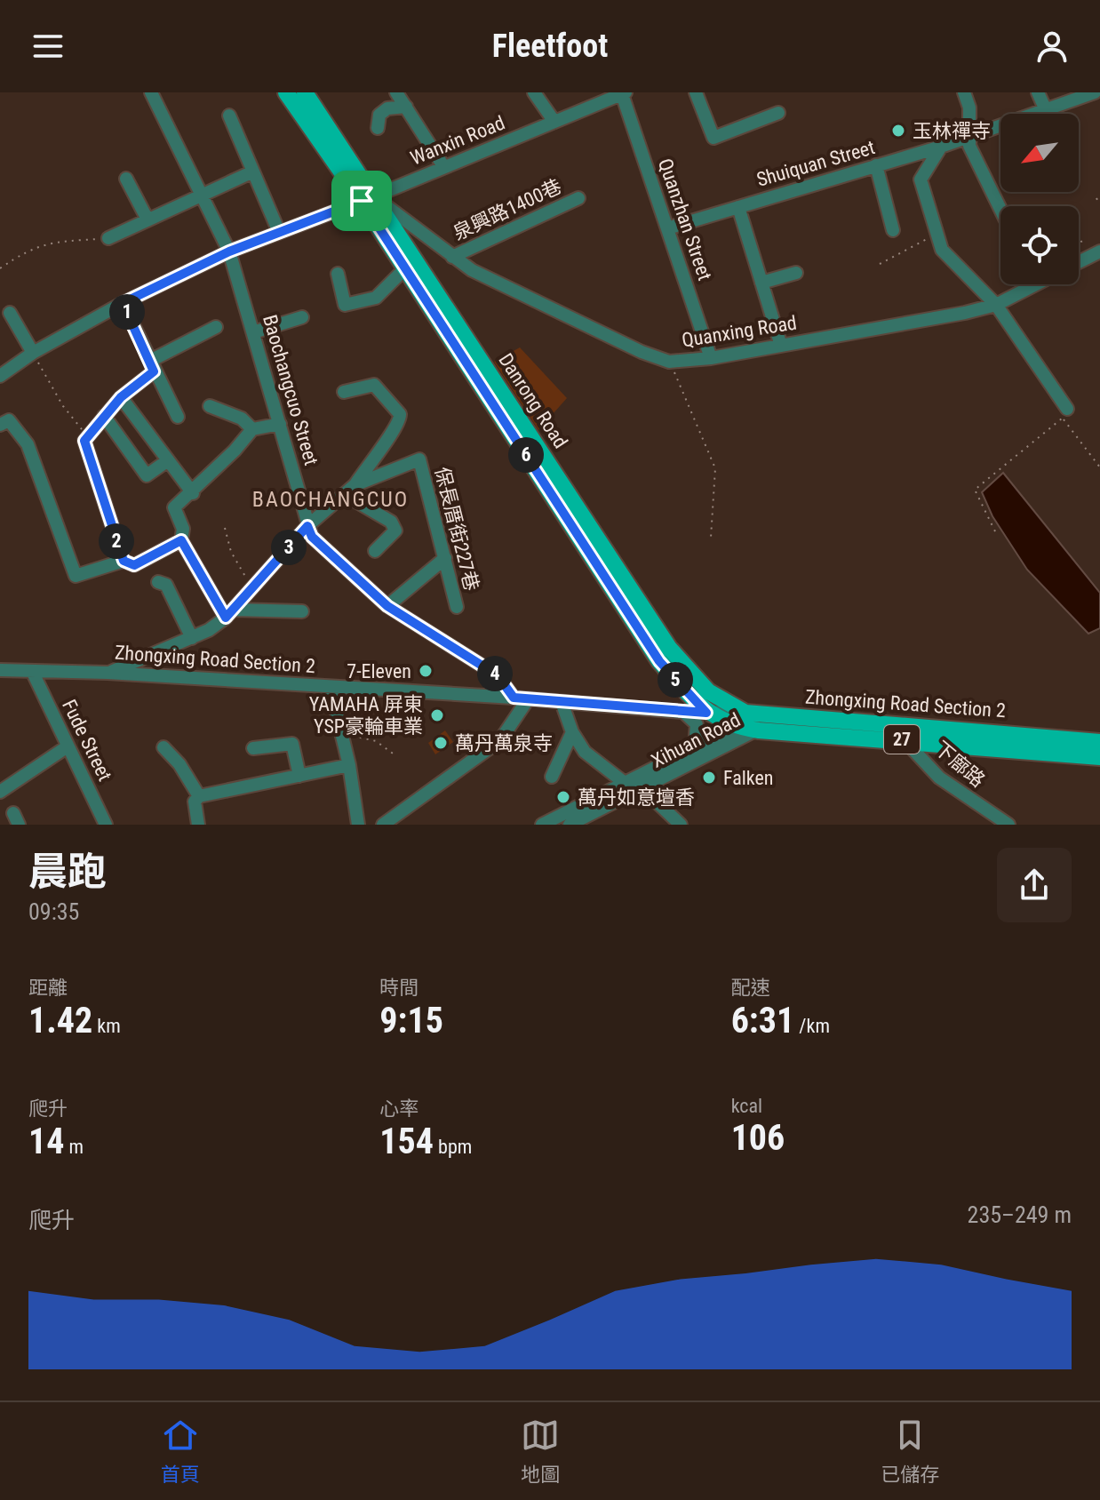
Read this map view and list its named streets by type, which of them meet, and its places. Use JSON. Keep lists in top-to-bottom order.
{
  "streets": {
    "main road": ["Danrong Road", "Zhongxing Road Section 2", "27"],
    "street": [
      "Wanxin Road",
      "Shuiquan Street",
      "泉興路1400巷",
      "Quanzhan Street",
      "Quanxing Road",
      "Baochangcuo Street",
      "保長厝街227巷",
      "Fude Street",
      "Xihuan Road",
      "下廍路"
    ]
  },
  "crossings": [
    ["Wanxin Road", "Quanzhan Street"],
    ["Wanxin Road", "Quanxing Road"],
    ["Wanxin Road", "Baochangcuo Street"],
    ["Wanxin Road", "Danrong Road"],
    ["Shuiquan Street", "Quanzhan Street"],
    ["泉興路1400巷", "Quanxing Road"],
    ["Quanzhan Street", "Quanxing Road"],
    ["Quanxing Road", "Danrong Road"],
    ["Baochangcuo Street", "Zhongxing Road Section 2"],
    ["Danrong Road", "Zhongxing Road Section 2"],
    ["Danrong Road", "Xihuan Road"],
    ["Zhongxing Road Section 2", "Fude Street"],
    ["Zhongxing Road Section 2", "Xihuan Road"],
    ["Zhongxing Road Section 2", "下廍路"]
  ],
  "districts": ["BAOCHANGCUO"],
  "places": [
    "玉林禪寺",
    "7-Eleven",
    "YAMAHA 屏東 YSP豪輪車業",
    "萬丹萬泉寺",
    "Falken",
    "萬丹如意壇香"
  ],
  "north": "bottom left",
  "page": {
    "header": "Fleetfoot",
    "pins": [
      "1",
      "6",
      "2",
      "3",
      "4",
      "5"
    ],
    "heading": ["晨跑", "09:35"],
    "stats": [
      ["距離", "1.42 km"],
      ["時間", "9:15"],
      ["配速", "6:31 /km"],
      ["爬升", "14 m"],
      ["心率", "154 bpm"],
      ["kcal", "106"]
    ],
    "chart": ["爬升", "235–249 m"],
    "tabs": ["首頁", "地圖", "已儲存"]
  }
}
